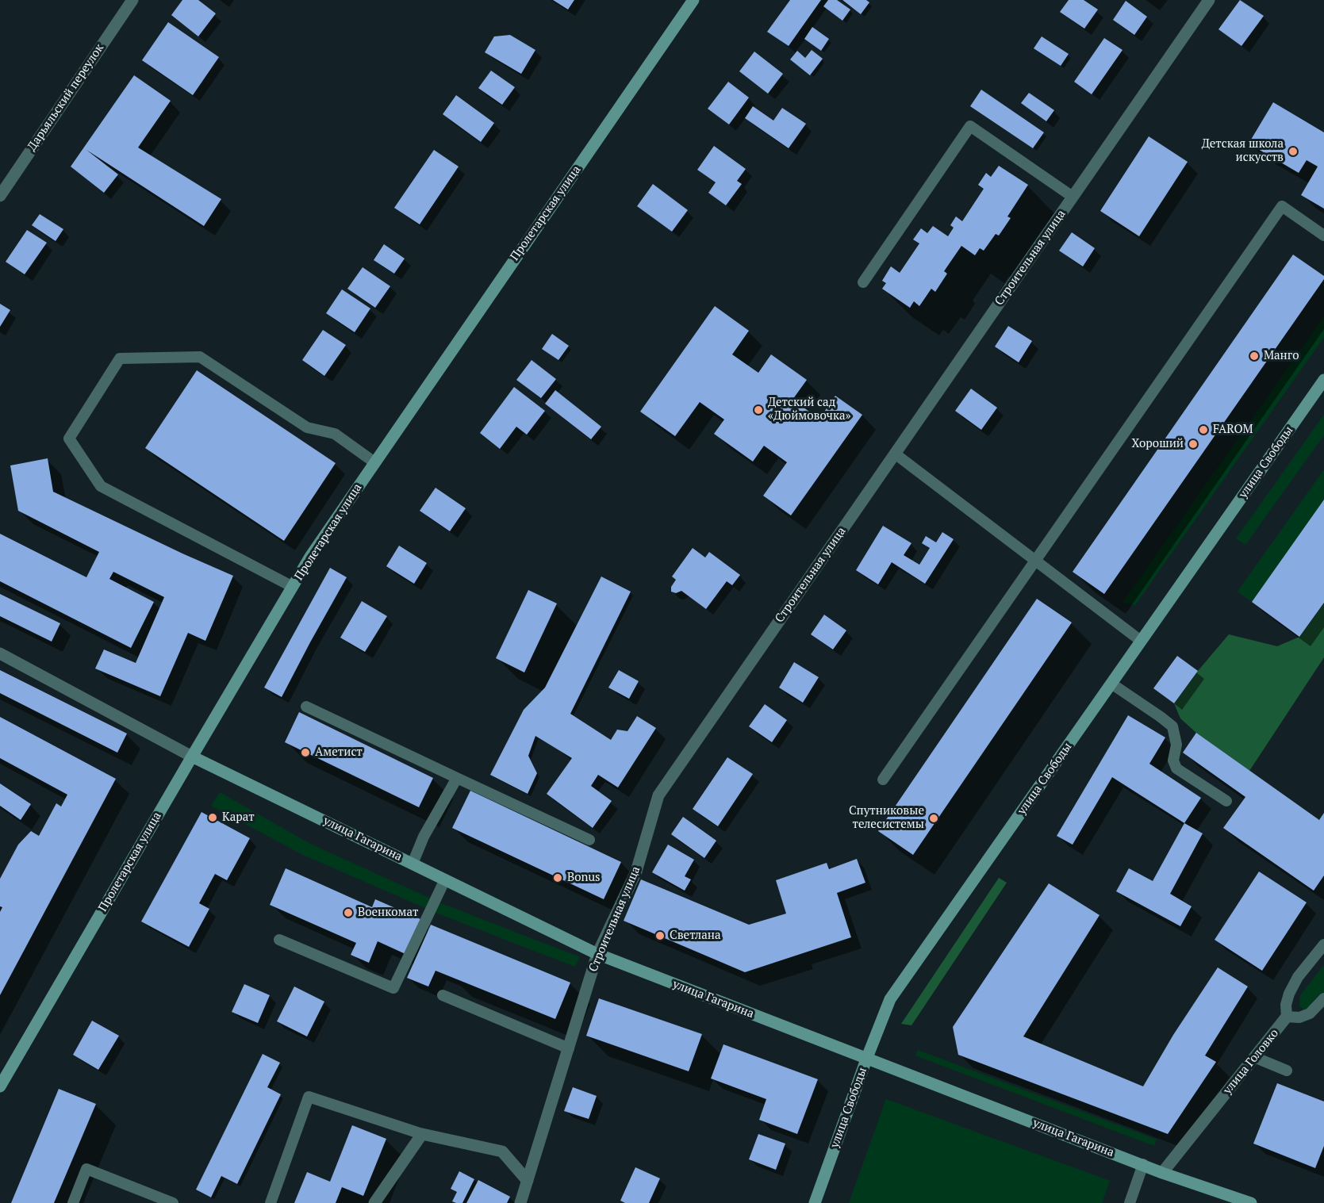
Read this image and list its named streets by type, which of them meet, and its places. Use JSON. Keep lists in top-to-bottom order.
{
  "streets": {
    "street": [
      "Дарьяльский переулок",
      "Пролетарская улица",
      "Строительная улица",
      "улица Свободы",
      "улица Гагарина",
      "улица Головко"
    ]
  },
  "crossings": [
    ["Пролетарская улица", "улица Гагарина"],
    ["Строительная улица", "улица Гагарина"],
    ["улица Свободы", "улица Гагарина"],
    ["улица Гагарина", "улица Головко"]
  ],
  "places": [
    "Детская школа искусств",
    "Манго",
    "Детский сад «Дюймовочка»",
    "FAROM",
    "Хороший",
    "Аметист",
    "Карат",
    "Спутниковые телесистемы",
    "Bonus",
    "Военкомат",
    "Светлана"
  ]
}
